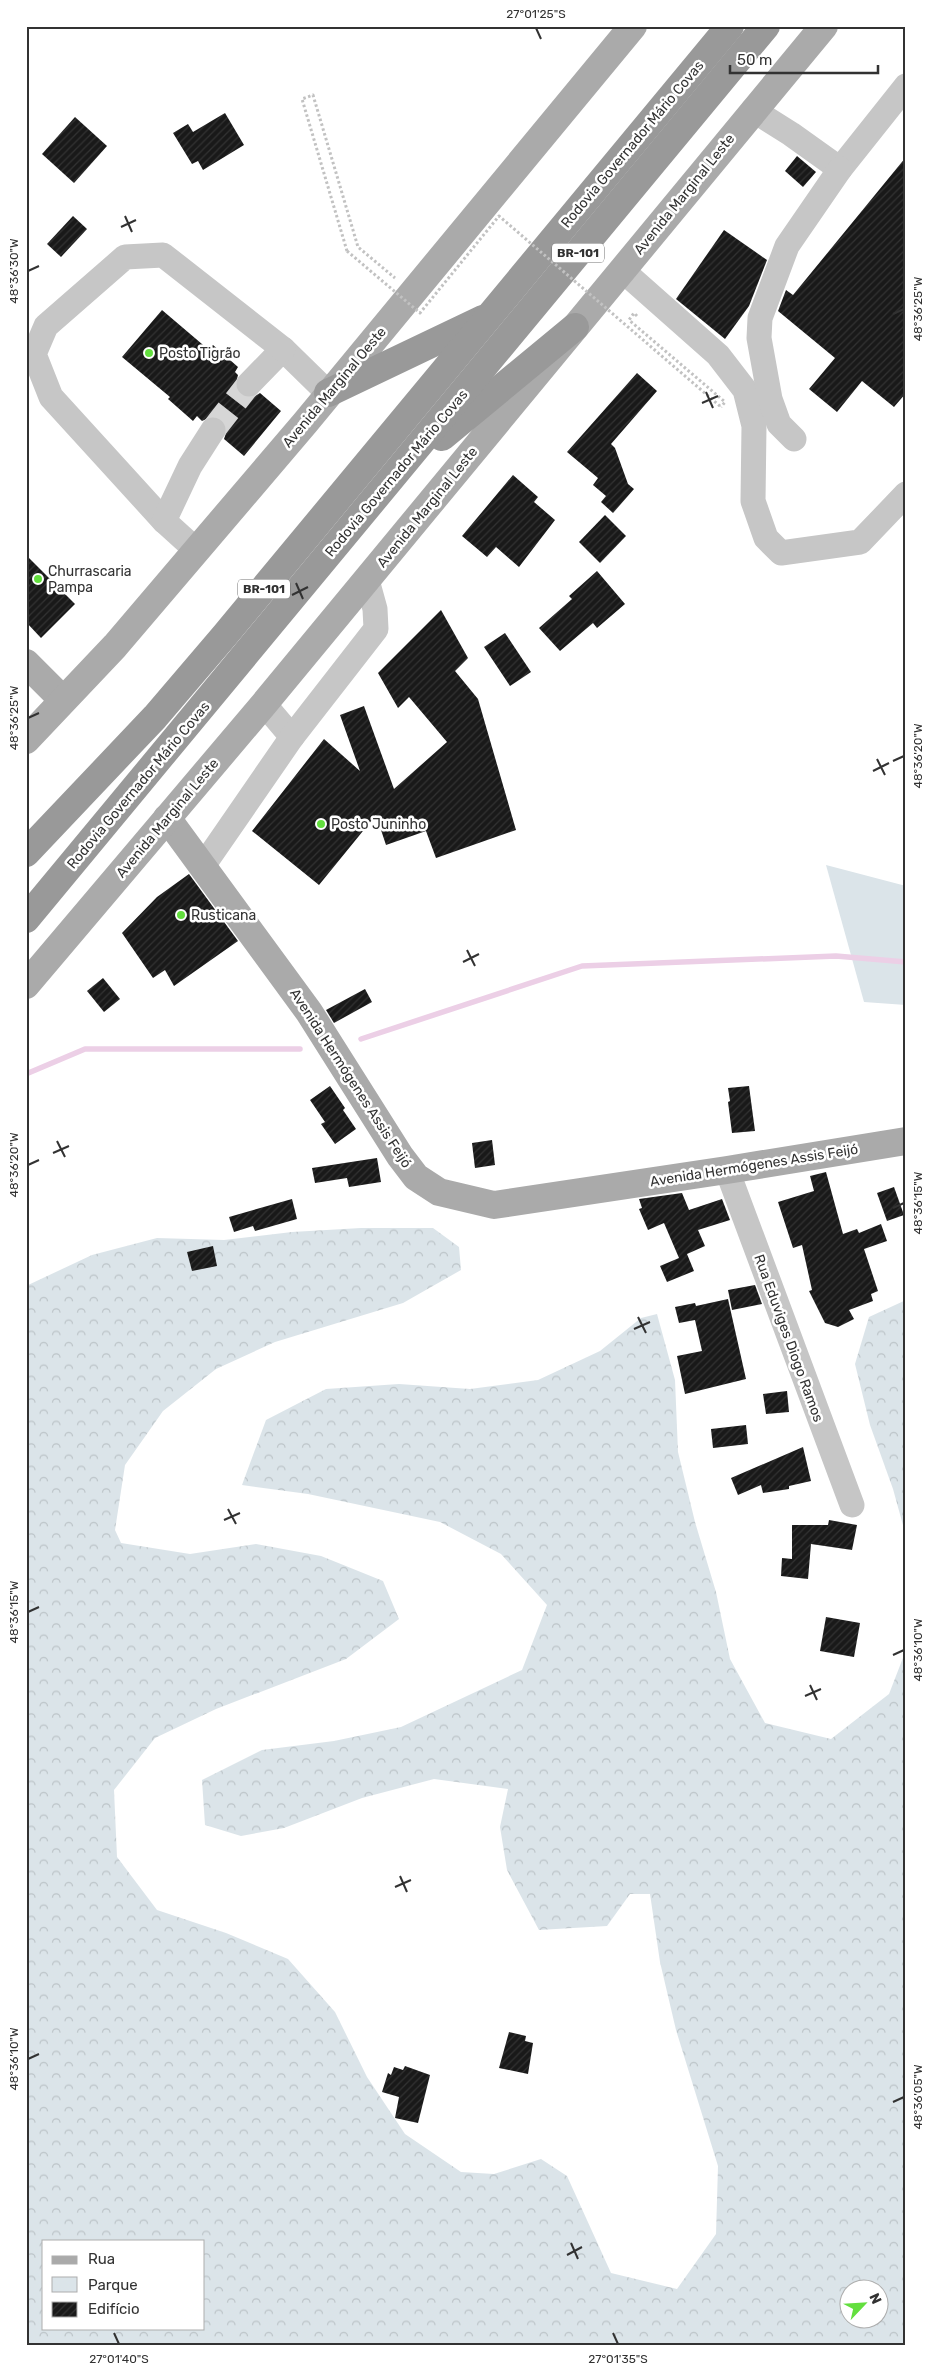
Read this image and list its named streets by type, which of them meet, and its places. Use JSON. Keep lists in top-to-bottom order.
{
  "streets": {
    "highway": ["Rodovia Governador Mário Covas", "BR-101"],
    "main road": ["Avenida Marginal Leste", "Avenida Marginal Oeste", "Avenida Hermógenes Assis Feijó"],
    "street": ["Rua Eduviges Diogo Ramos"]
  },
  "crossings": [
    ["Avenida Marginal Leste", "Avenida Hermógenes Assis Feijó"],
    ["Avenida Hermógenes Assis Feijó", "Rua Eduviges Diogo Ramos"]
  ],
  "places": [
    "Posto Tigrão",
    "Churrascaria Pampa",
    "Posto Juninho",
    "Rusticana"
  ],
  "legend": ["Rua", "Parque", "Edifício"],
  "scale_bar": "50 m",
  "north": "top right",
  "coordinates": [
    "27°01'25\"S",
    "48°36'30\"W",
    "48°36'25\"W",
    "48°36'20\"W",
    "48°36'15\"W",
    "48°36'10\"W",
    "48°36'05\"W",
    "27°01'40\"S",
    "27°01'35\"S"
  ]
}
